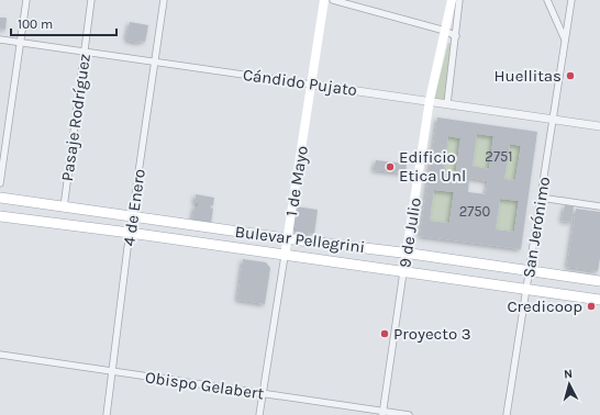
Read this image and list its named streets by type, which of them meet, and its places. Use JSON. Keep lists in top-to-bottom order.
{
  "streets": {
    "main road": ["1 de Mayo", "9 de Julio", "Bulevar Pellegrini"],
    "street": [
      "Cándido Pujato",
      "Pasaje Rodríguez",
      "4 de Enero",
      "San Jerónimo",
      "Obispo Gelabert"
    ]
  },
  "crossings": [
    ["Cándido Pujato", "Pasaje Rodríguez"],
    ["Cándido Pujato", "1 de Mayo"],
    ["Cándido Pujato", "4 de Enero"],
    ["Cándido Pujato", "San Jerónimo"],
    ["Cándido Pujato", "9 de Julio"],
    ["Pasaje Rodríguez", "Bulevar Pellegrini"],
    ["1 de Mayo", "Bulevar Pellegrini"],
    ["1 de Mayo", "Obispo Gelabert"],
    ["4 de Enero", "Bulevar Pellegrini"],
    ["4 de Enero", "Obispo Gelabert"],
    ["San Jerónimo", "Bulevar Pellegrini"],
    ["9 de Julio", "Bulevar Pellegrini"],
    ["9 de Julio", "Obispo Gelabert"]
  ],
  "places": [
    "Huellitas",
    "Edificio Etica Unl",
    "Credicoop",
    "Proyecto 3"
  ],
  "house_numbers": ["2751", "2750"],
  "scale_bar": "100 m",
  "north": "top"
}
